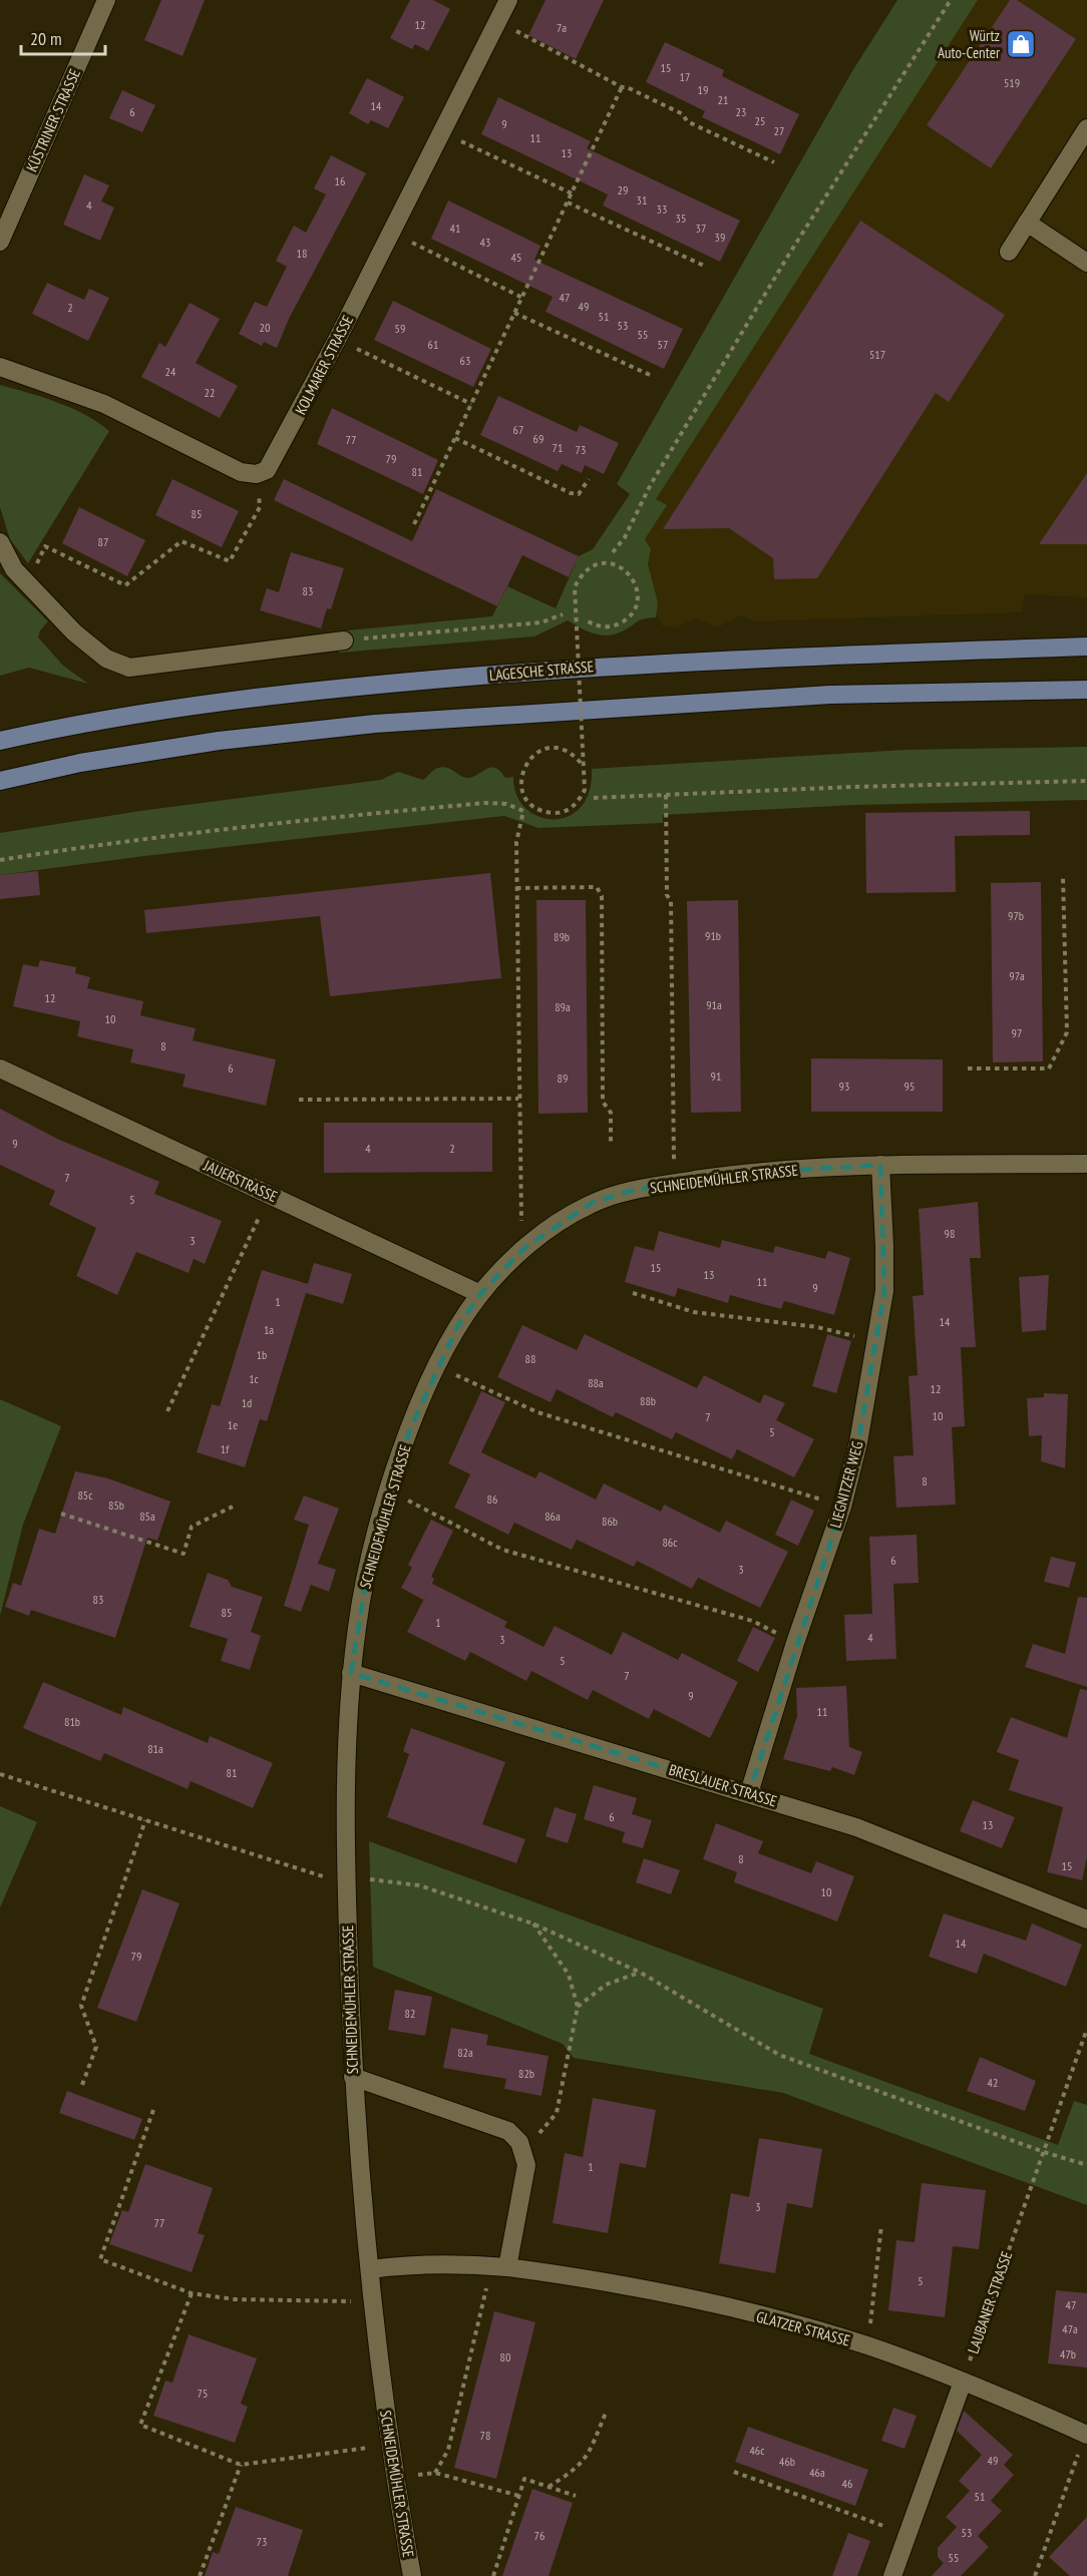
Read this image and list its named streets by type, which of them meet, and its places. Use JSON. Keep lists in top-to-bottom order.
{
  "streets": {
    "main road": ["LAGESCHE STRASSE"],
    "street": [
      "KÜSTRINER STRASSE",
      "KOLMARER STRASSE",
      "SCHNEIDEMÜHLER STRASSE",
      "JAUERSTRASSE",
      "LIEGNITZER WEG",
      "BRESLAUER STRASSE",
      "GLATZER STRASSE"
    ],
    "path": ["LAUBANER STRASSE"]
  },
  "crossings": [
    ["SCHNEIDEMÜHLER STRASSE", "JAUERSTRASSE"],
    ["SCHNEIDEMÜHLER STRASSE", "LIEGNITZER WEG"],
    ["SCHNEIDEMÜHLER STRASSE", "BRESLAUER STRASSE"],
    ["SCHNEIDEMÜHLER STRASSE", "GLATZER STRASSE"],
    ["LIEGNITZER WEG", "BRESLAUER STRASSE"],
    ["LAUBANER STRASSE", "GLATZER STRASSE"]
  ],
  "places": {
    "shop": ["Würtz Auto-Center"]
  },
  "house_numbers": [
    "12",
    "7a",
    "15",
    "17",
    "519",
    "19",
    "21",
    "14",
    "6",
    "23",
    "25",
    "9",
    "27",
    "11",
    "13",
    "16",
    "29",
    "31",
    "4",
    "33",
    "35",
    "41",
    "37",
    "39",
    "43",
    "18",
    "45",
    "47",
    "49",
    "2",
    "51",
    "53",
    "20",
    "59",
    "55",
    "61",
    "57",
    "517",
    "63",
    "24",
    "22",
    "67",
    "69",
    "77",
    "71",
    "73",
    "79",
    "81",
    "85",
    "87",
    "83",
    "97b",
    "91b",
    "89b",
    "97a",
    "12",
    "91a",
    "89a",
    "10",
    "97",
    "8",
    "6",
    "91",
    "89",
    "93",
    "95",
    "9",
    "4",
    "2",
    "7",
    "5",
    "98",
    "3",
    "15",
    "13",
    "11",
    "9",
    "1",
    "14",
    "1a",
    "1b",
    "88",
    "1c",
    "88a",
    "12",
    "88b",
    "1d",
    "10",
    "7",
    "1e",
    "5",
    "1f",
    "8",
    "85c",
    "86",
    "85b",
    "85a",
    "86a",
    "86b",
    "86c",
    "6",
    "3",
    "83",
    "85",
    "1",
    "4",
    "3",
    "5",
    "7",
    "9",
    "11",
    "81b",
    "81a",
    "81",
    "6",
    "13",
    "8",
    "15",
    "10",
    "14",
    "79",
    "82",
    "82a",
    "82b",
    "42",
    "1",
    "3",
    "77",
    "5",
    "47",
    "47a",
    "47b",
    "80",
    "75",
    "78",
    "46c",
    "49",
    "46b",
    "46a",
    "46",
    "51",
    "53",
    "76",
    "73",
    "55"
  ],
  "scale_bar": "20 m"
}
